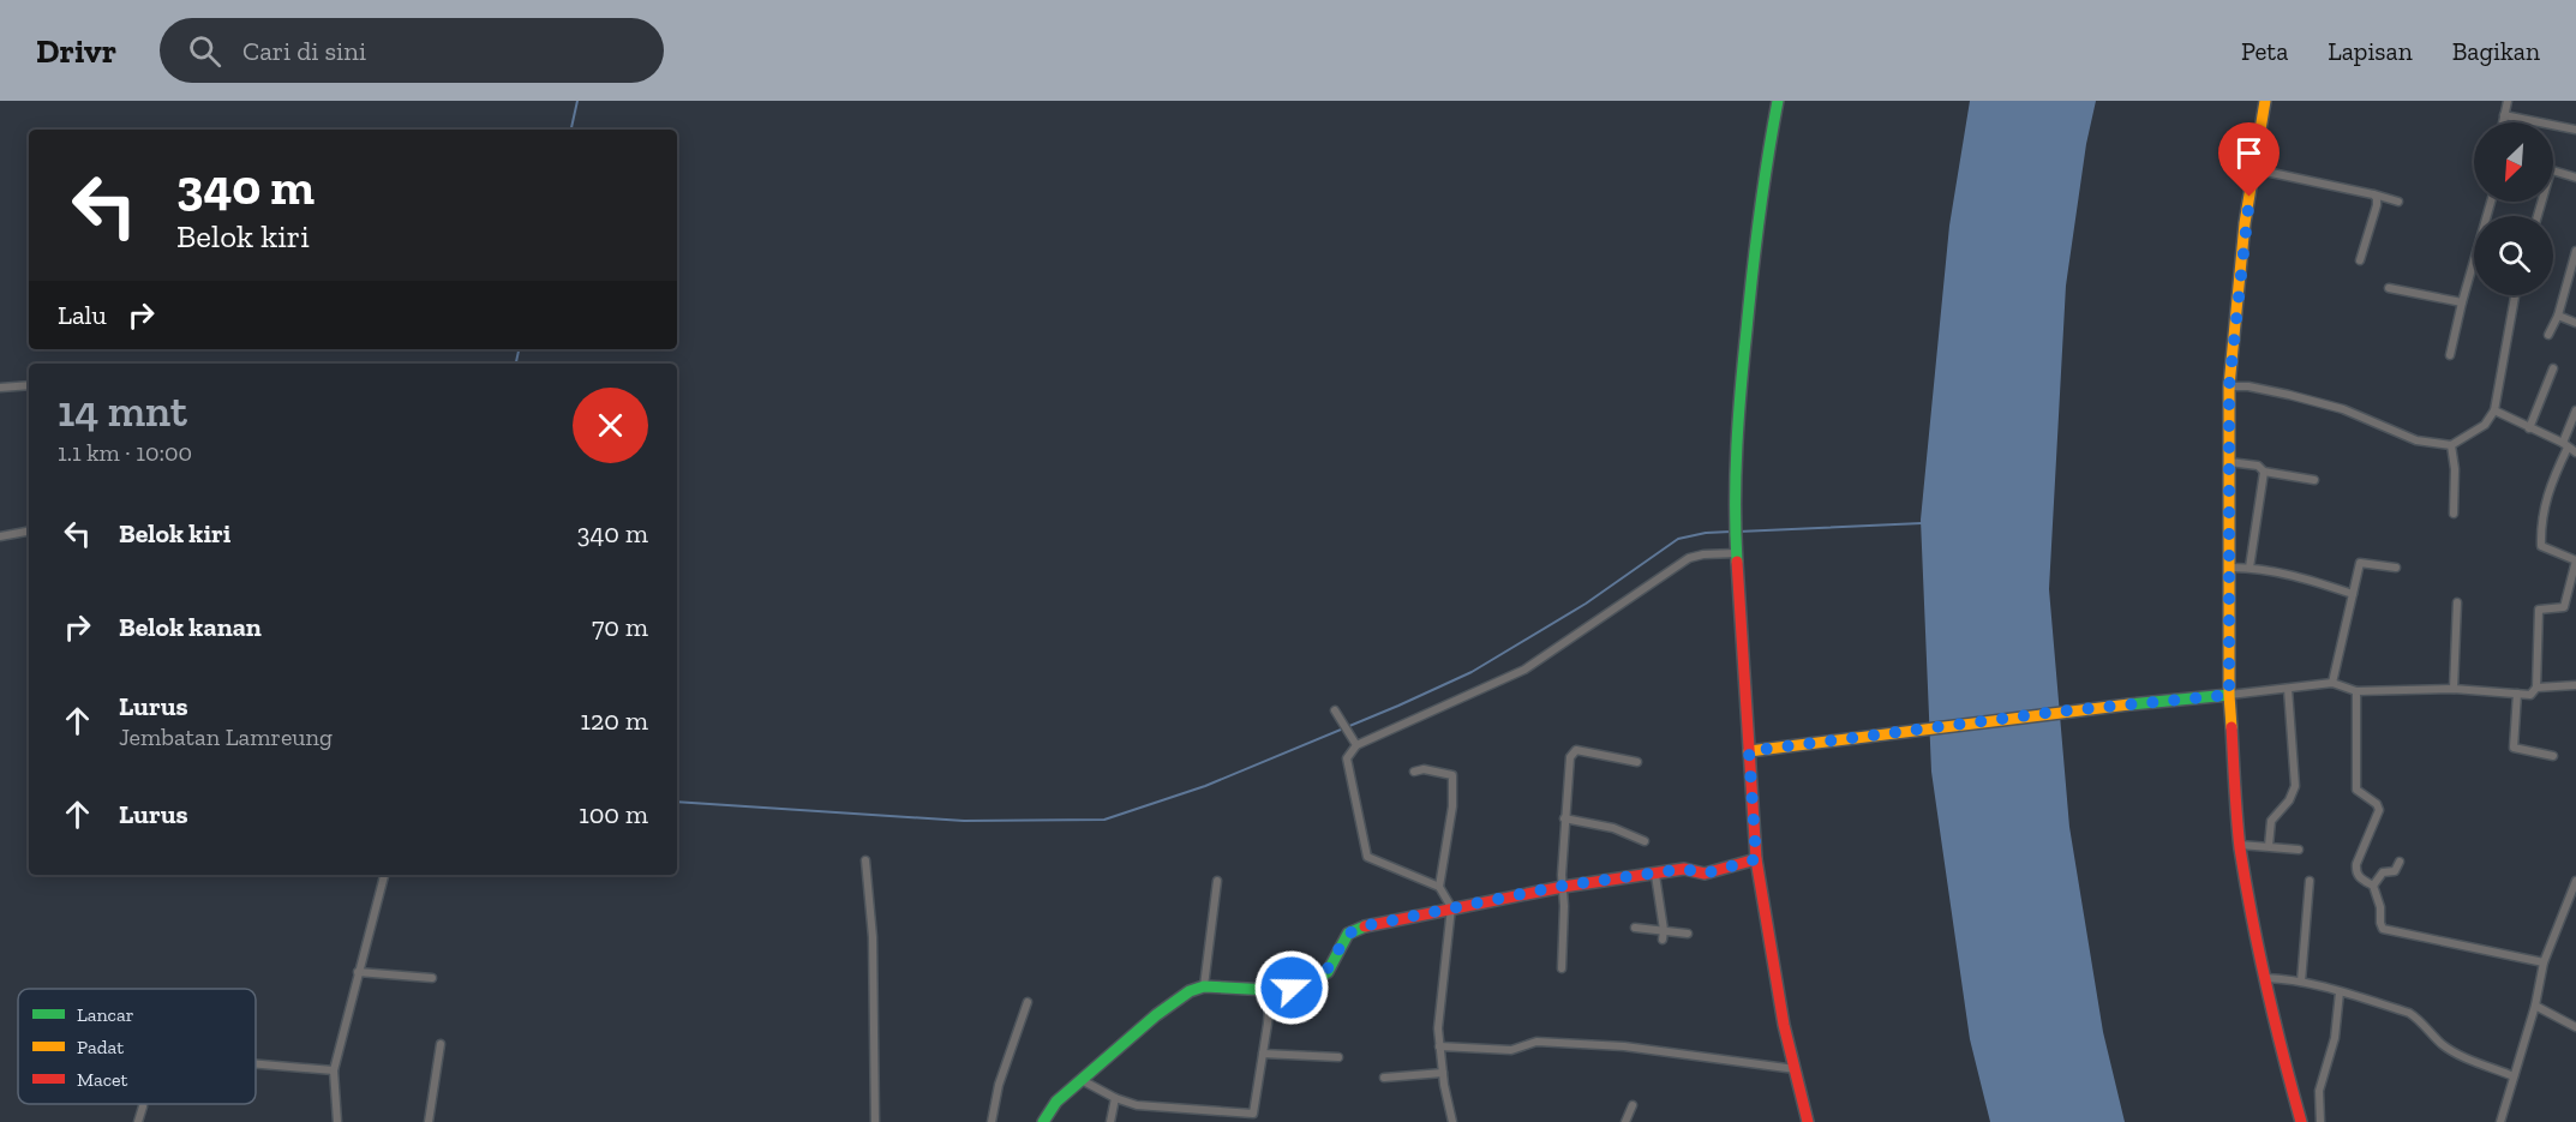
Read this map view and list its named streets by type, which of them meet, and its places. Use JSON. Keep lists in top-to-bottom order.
{
  "legend": ["Lancar", "Padat", "Macet"],
  "north": "bottom left",
  "page": {
    "header": "Drivr",
    "search": "Cari di sini",
    "nav": ["Peta", "Lapisan", "Bagikan"],
    "turn": ["340 m", "Belok kiri"],
    "then": "Lalu",
    "heading": ["14 mnt", "1.1 km · 10:00"],
    "list": [
      {
        "name": "Belok kiri",
        "value": "340 m"
      },
      {
        "name": "Belok kanan",
        "value": "70 m"
      },
      {
        "name": "Lurus",
        "note": "Jembatan Lamreung",
        "value": "120 m"
      },
      {
        "name": "Lurus",
        "value": "100 m"
      }
    ]
  }
}
